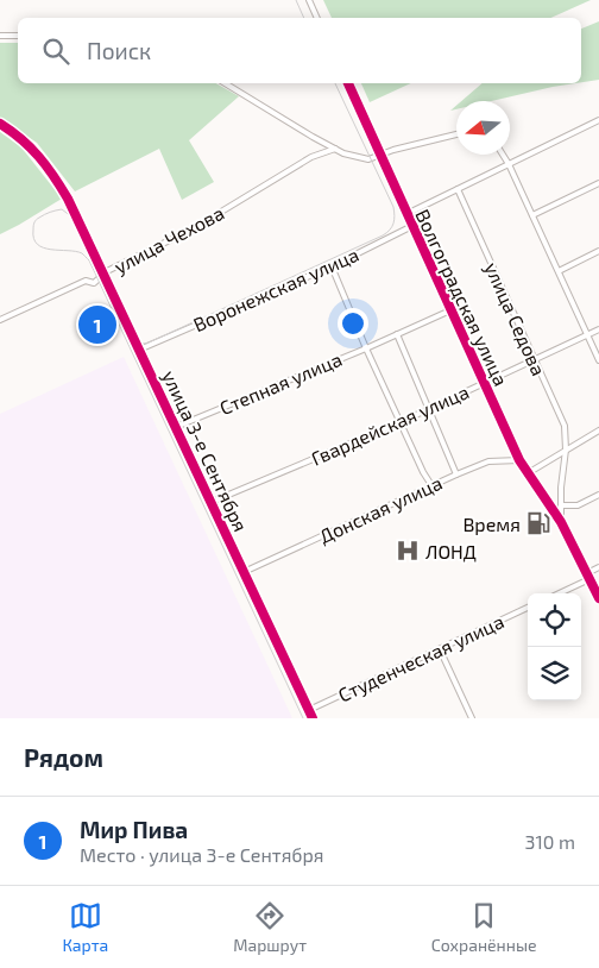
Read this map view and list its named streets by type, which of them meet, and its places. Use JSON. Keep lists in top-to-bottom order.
{
  "streets": {
    "street": [
      "улица Чехова",
      "Воронежская улица",
      "Волгоградская улица",
      "улица Седова",
      "Степная улица",
      "Гвардейская улица",
      "улица 3-е Сентября",
      "Донская улица",
      "Студенческая улица"
    ]
  },
  "crossings": [
    ["улица Чехова", "улица 3-е Сентября"],
    ["Воронежская улица", "Волгоградская улица"],
    ["Воронежская улица", "улица 3-е Сентября"],
    ["Волгоградская улица", "улица Седова"],
    ["Волгоградская улица", "Степная улица"],
    ["Волгоградская улица", "Гвардейская улица"],
    ["Волгоградская улица", "Донская улица"],
    ["улица Седова", "Гвардейская улица"],
    ["Степная улица", "улица 3-е Сентября"],
    ["Гвардейская улица", "улица 3-е Сентября"],
    ["улица 3-е Сентября", "Донская улица"],
    ["улица 3-е Сентября", "Студенческая улица"]
  ],
  "places": {
    "fuel station": ["Время"],
    "hospital": ["ЛОНД"]
  },
  "north": "left",
  "page": {
    "search": "Поиск",
    "pins": "1",
    "heading": "Рядом",
    "list": [
      {
        "mark": "1",
        "name": "Мир Пива",
        "note": "Место · улица 3-е Сентября",
        "value": "310 m"
      }
    ],
    "nav": ["Карта", "Маршрут", "Сохранённые"]
  }
}
